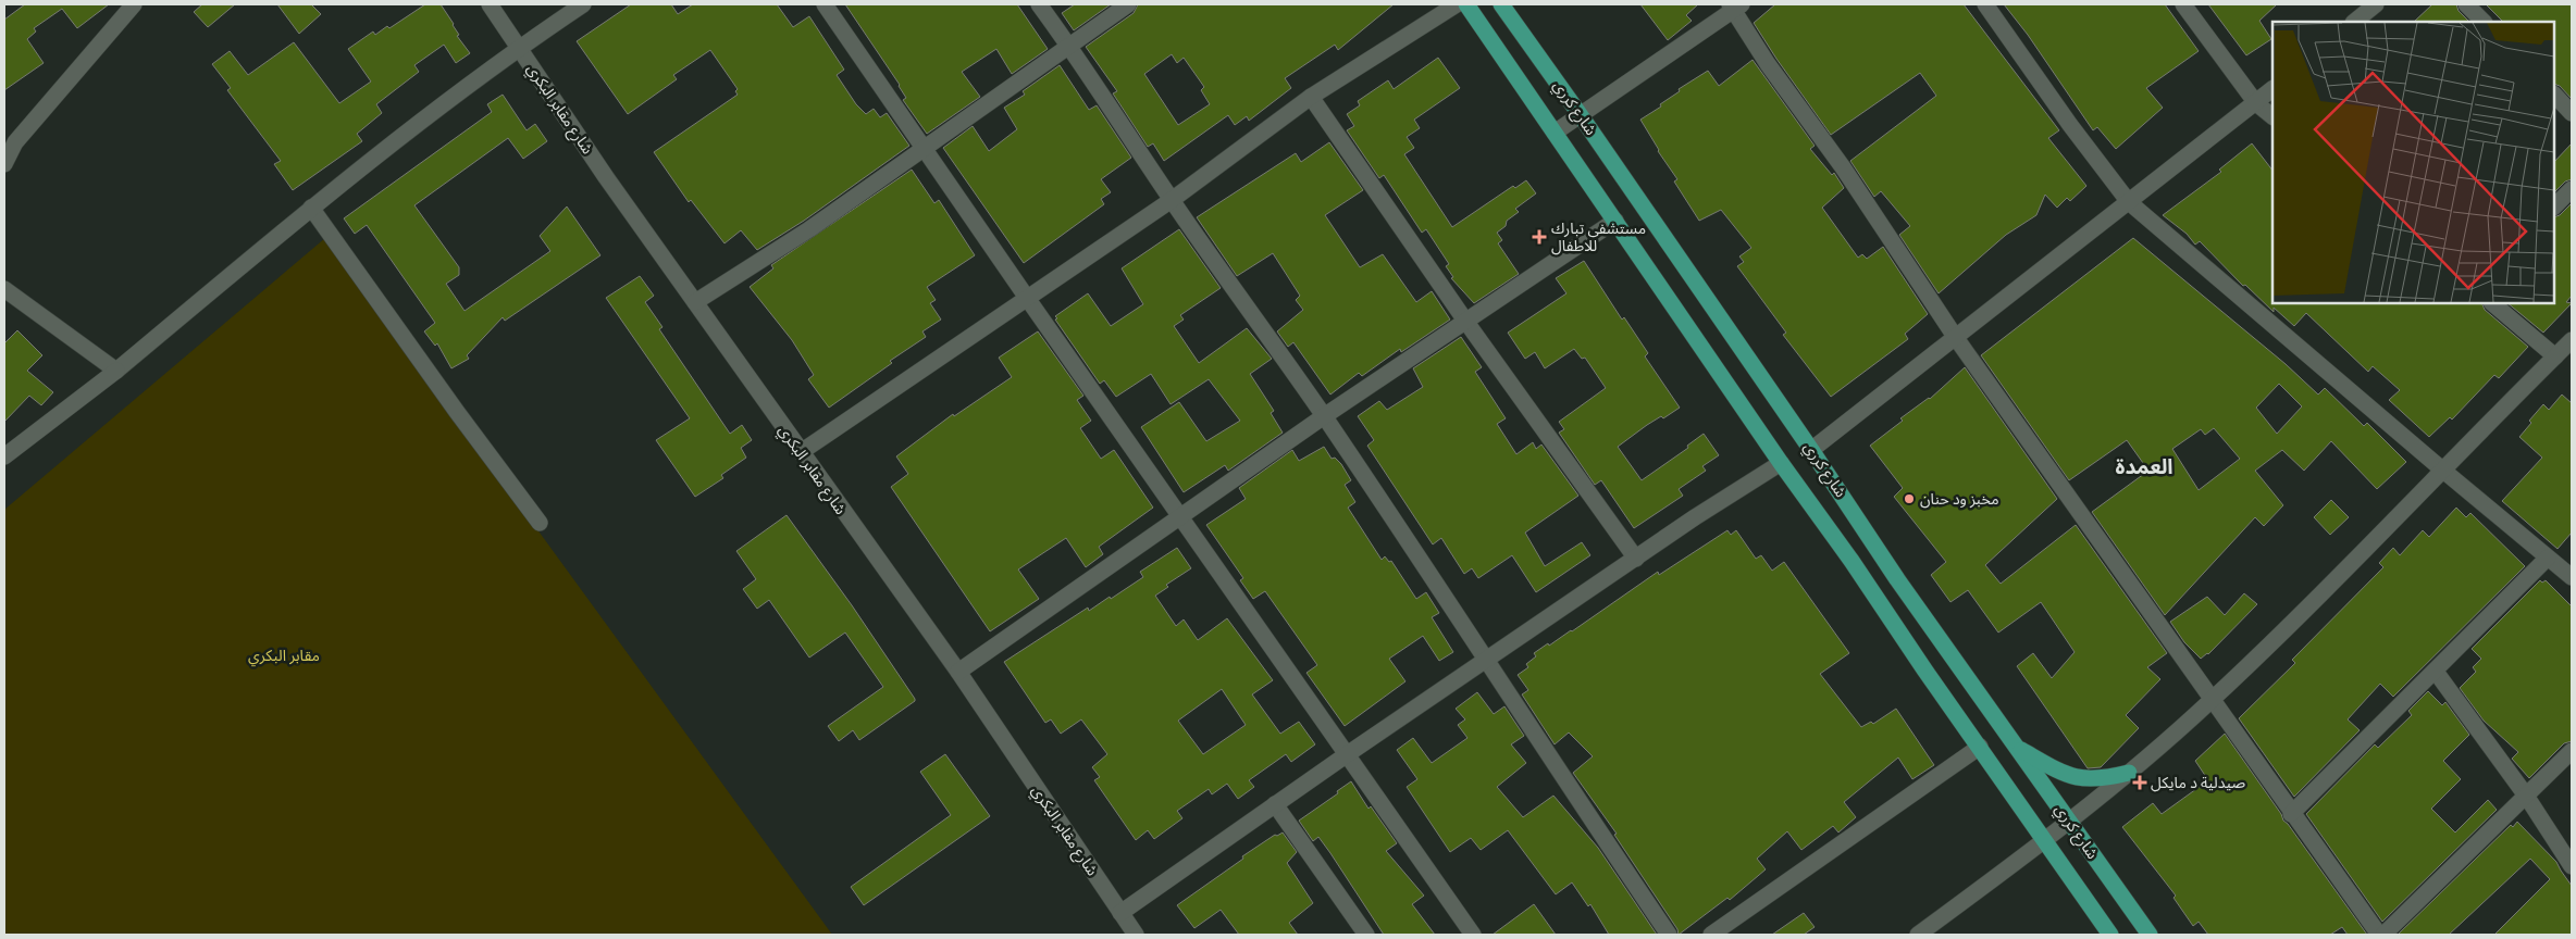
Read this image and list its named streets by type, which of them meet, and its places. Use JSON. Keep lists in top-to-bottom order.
{
  "streets": {
    "main road": ["شارع كرري"],
    "street": ["شارع مقابر البكري"]
  },
  "districts": ["العمدة"],
  "parks": ["مقابر البكري"],
  "places": {
    "health": ["مستشفى تبارك للاطفال", "صيدلية د مايكل"],
    "other": ["مخبز ود حنان"]
  }
}
